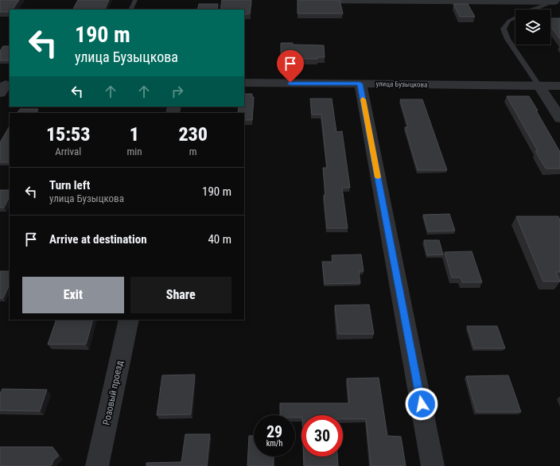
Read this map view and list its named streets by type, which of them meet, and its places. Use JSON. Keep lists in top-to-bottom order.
{
  "streets": {
    "street": ["улица Бузыцкова", "Розовый проезд"]
  },
  "page": {
    "turn": ["190 m", "улица Бузыцкова"],
    "eta": [
      "15:53",
      "Arrival",
      "1",
      "min",
      "230",
      "m"
    ],
    "list": [
      {
        "name": "Turn left",
        "note": "улица Бузыцкова",
        "value": "190 m"
      },
      {
        "name": "Arrive at destination",
        "value": "40 m"
      }
    ],
    "buttons": ["Exit", "Share"],
    "speed": "29 km/h",
    "limit": "30"
  }
}
